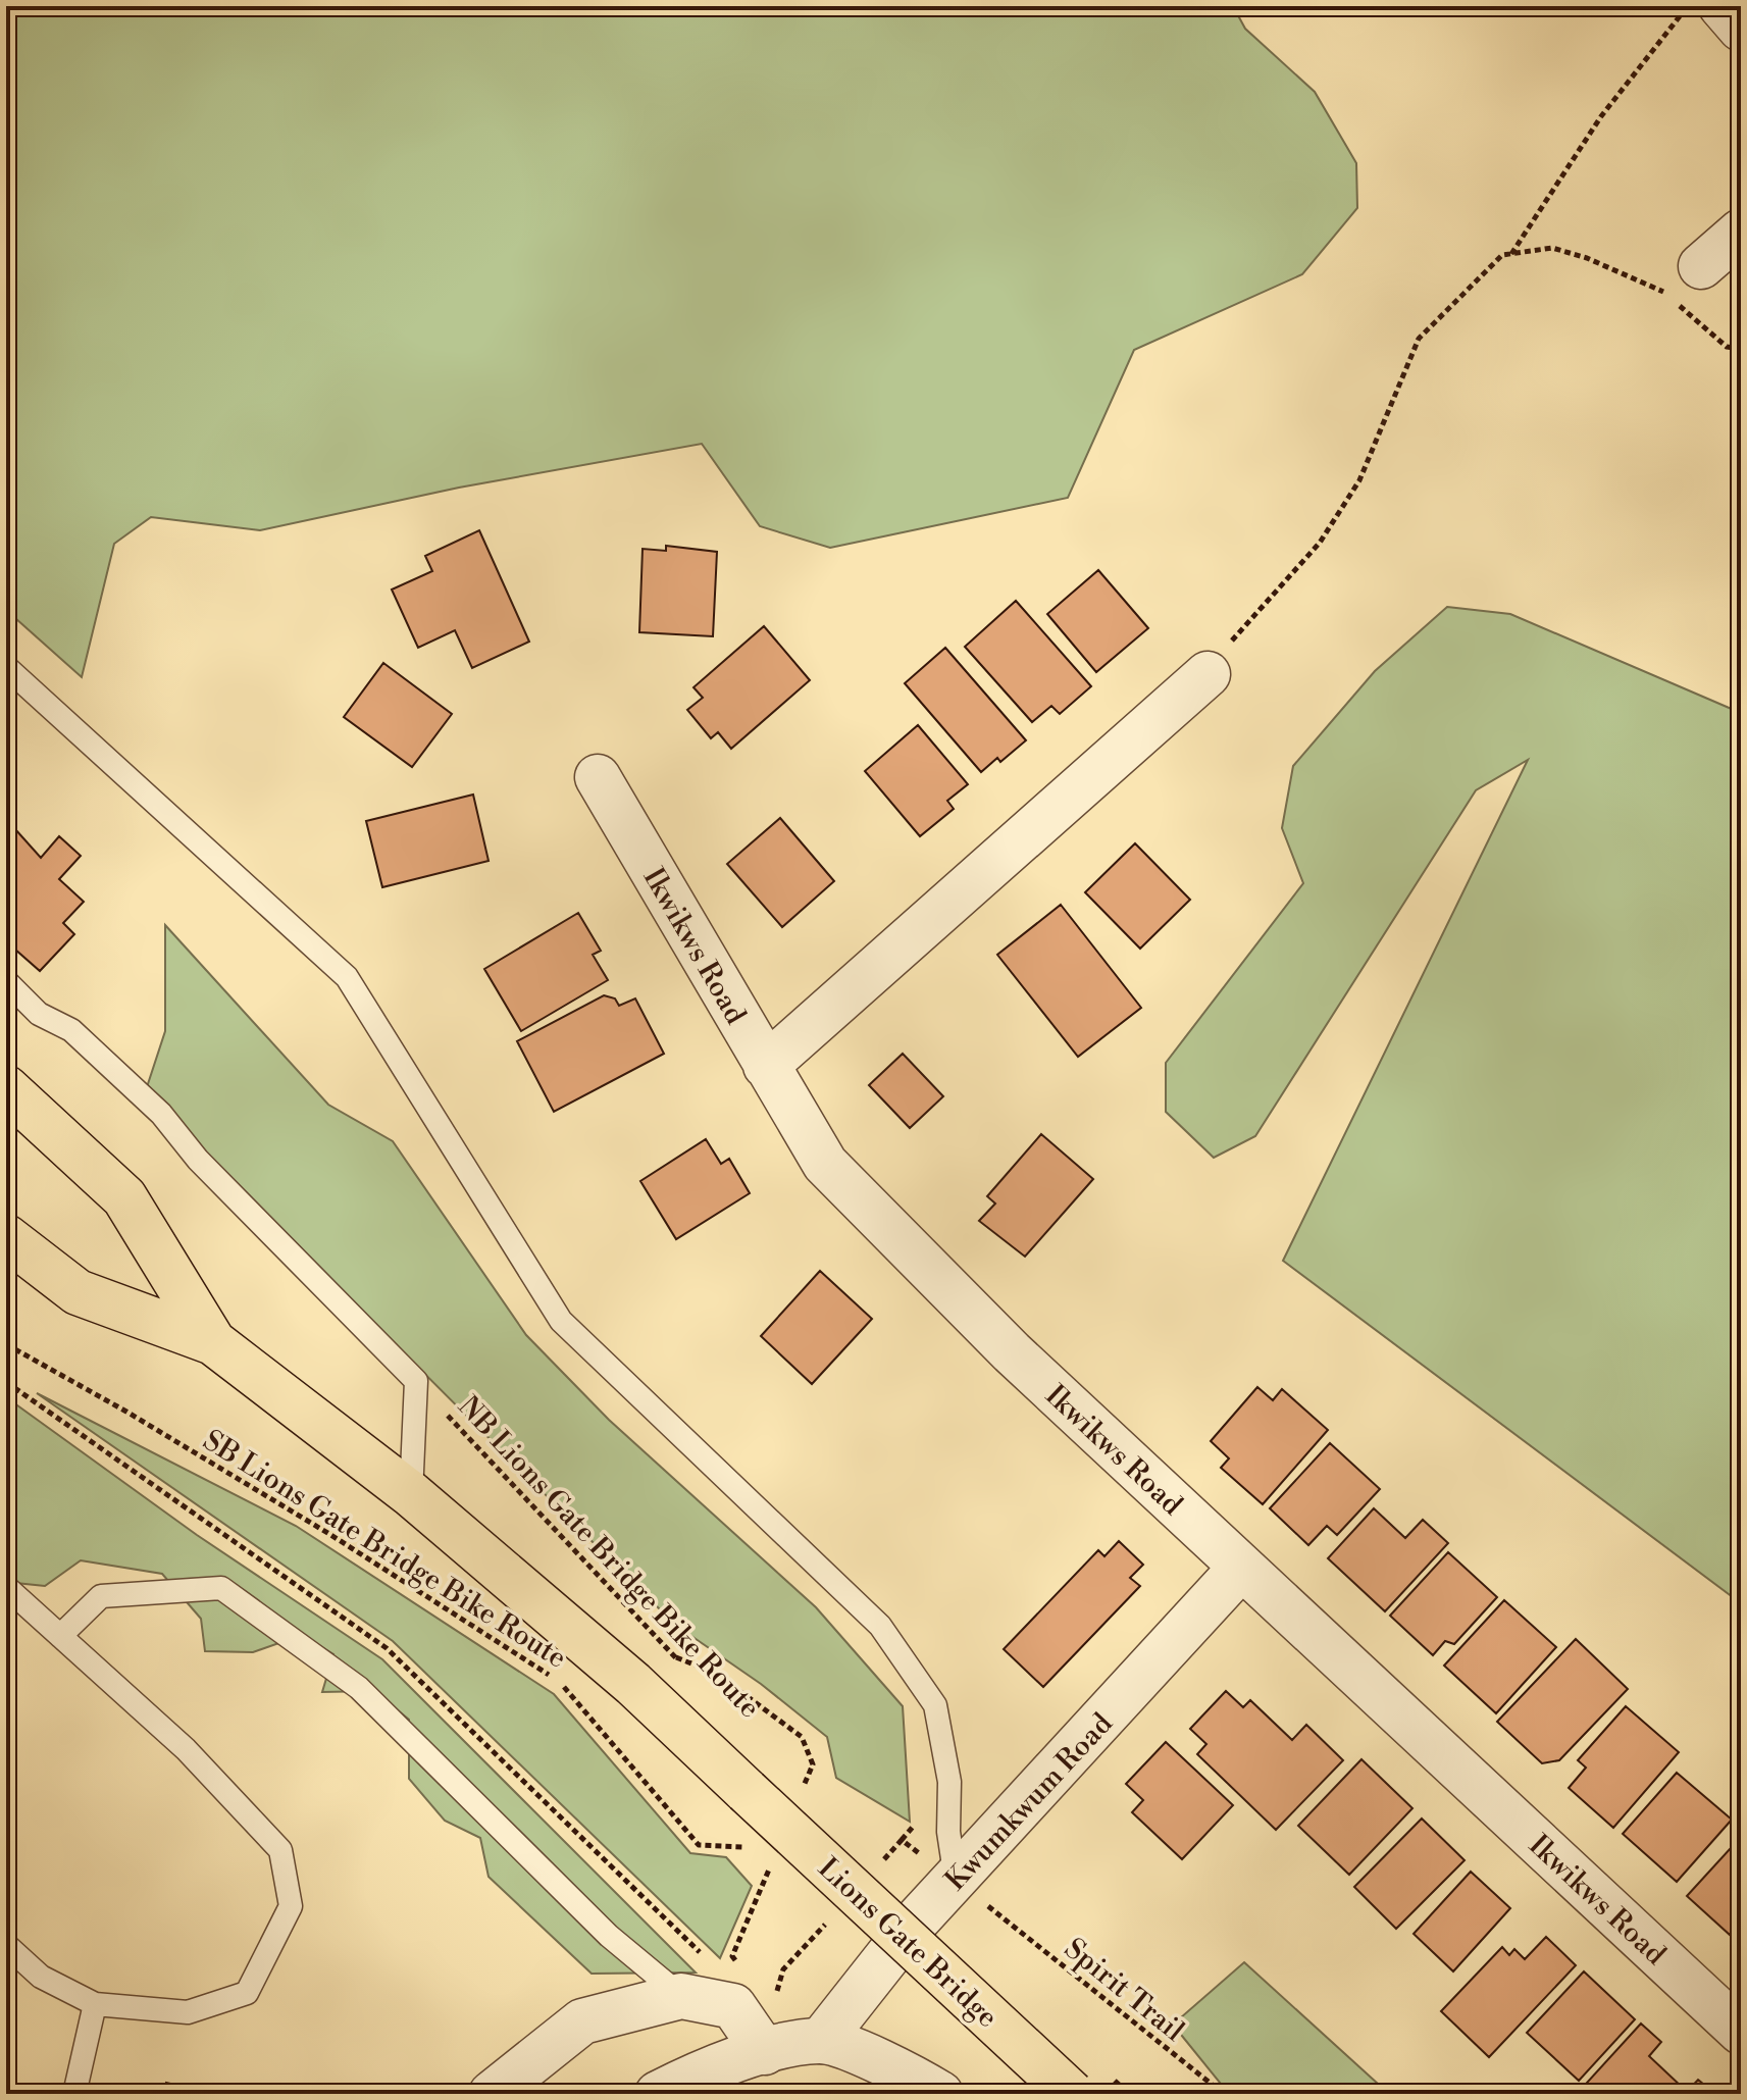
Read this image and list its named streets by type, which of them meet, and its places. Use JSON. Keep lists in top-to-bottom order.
{
  "streets": {
    "highway": ["Lions Gate Bridge"],
    "street": ["Ikwikws Road", "Kwumkwum Road"],
    "path": ["SB Lions Gate Bridge Bike Route", "NB Lions Gate Bridge Bike Route", "Spirit Trail"]
  },
  "crossings": [
    ["Ikwikws Road", "Kwumkwum Road"]
  ]
}
